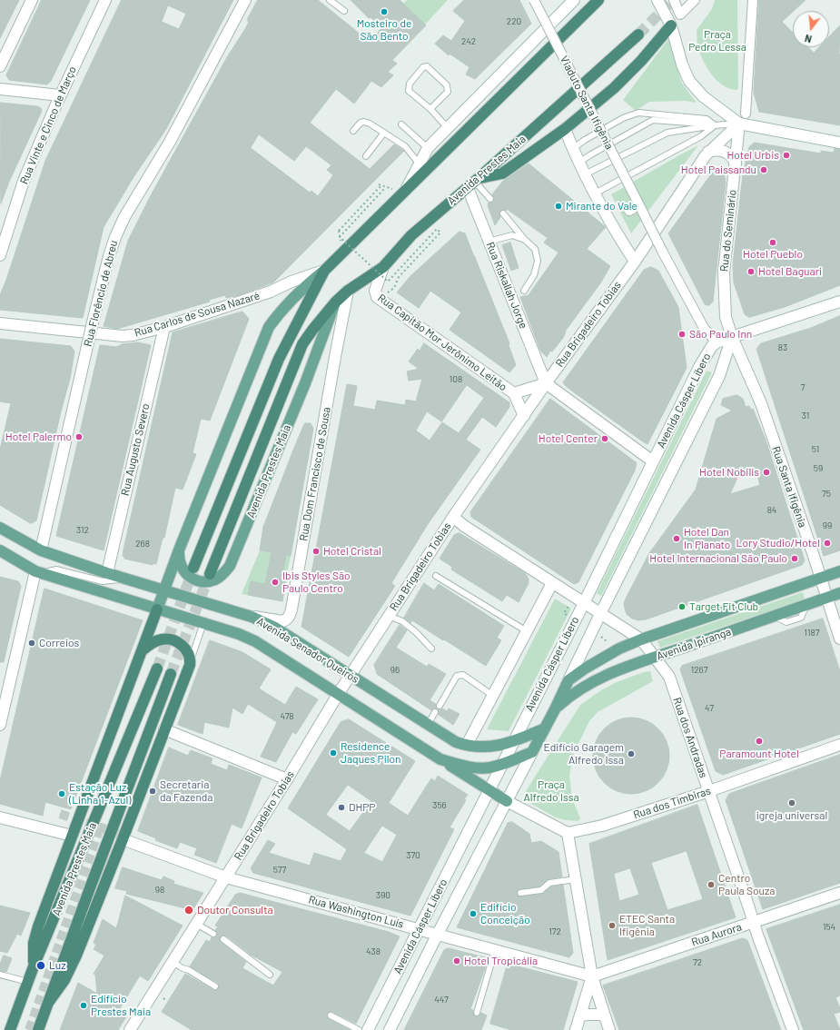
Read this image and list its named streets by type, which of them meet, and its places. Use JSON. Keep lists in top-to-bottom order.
{
  "streets": {
    "highway": ["Avenida Prestes Maia"],
    "main road": ["Avenida Cásper Líbero", "Avenida Ipiranga", "Avenida Senador Queirós"],
    "street": [
      "Viaduto Santa Ifigênia",
      "Rua Vinte e Cinco de Março",
      "Rua do Seminário",
      "Rua Riskallah Jorge",
      "Rua Florêncio de Abreu",
      "Rua Carlos de Sousa Nazaré",
      "Rua Brigadeiro Tobias",
      "Rua Capitão Mor Jerônimo Leitão",
      "Rua Augusto Severo",
      "Rua Dom Francisco de Sousa",
      "Rua Santa Ifigênia",
      "Rua dos Andradas",
      "Rua dos Timbiras",
      "Rua Washington Luís",
      "Rua Aurora"
    ]
  },
  "crossings": [
    ["Viaduto Santa Ifigênia", "Avenida Cásper Líbero"],
    ["Avenida Prestes Maia", "Rua Riskallah Jorge"],
    ["Avenida Prestes Maia", "Rua Carlos de Sousa Nazaré"],
    ["Avenida Prestes Maia", "Rua Capitão Mor Jerônimo Leitão"],
    ["Avenida Prestes Maia", "Rua Dom Francisco de Sousa"],
    ["Avenida Prestes Maia", "Avenida Senador Queirós"],
    ["Rua do Seminário", "Rua Brigadeiro Tobias"],
    ["Rua do Seminário", "Avenida Cásper Líbero"],
    ["Rua do Seminário", "Rua Santa Ifigênia"],
    ["Rua Riskallah Jorge", "Rua Brigadeiro Tobias"],
    ["Rua Florêncio de Abreu", "Avenida Senador Queirós"],
    ["Rua Carlos de Sousa Nazaré", "Rua Augusto Severo"],
    ["Rua Brigadeiro Tobias", "Rua Capitão Mor Jerônimo Leitão"],
    ["Rua Brigadeiro Tobias", "Avenida Senador Queirós"],
    ["Rua Brigadeiro Tobias", "Rua dos Andradas"],
    ["Rua Brigadeiro Tobias", "Rua Washington Luís"],
    ["Avenida Cásper Líbero", "Rua Santa Ifigênia"],
    ["Avenida Cásper Líbero", "Avenida Ipiranga"],
    ["Avenida Cásper Líbero", "Avenida Senador Queirós"],
    ["Avenida Cásper Líbero", "Rua dos Andradas"],
    ["Avenida Cásper Líbero", "Rua Washington Luís"],
    ["Rua Augusto Severo", "Avenida Senador Queirós"],
    ["Rua Dom Francisco de Sousa", "Avenida Senador Queirós"],
    ["Rua Santa Ifigênia", "Avenida Ipiranga"],
    ["Avenida Ipiranga", "Rua dos Andradas"],
    ["Rua dos Andradas", "Rua dos Timbiras"],
    ["Rua dos Andradas", "Rua Aurora"],
    ["Rua Washington Luís", "Rua Aurora"]
  ],
  "parks": ["Praça Pedro Lessa", "Praça Alfredo Issa"],
  "places": [
    "Mosteiro de São Bento",
    "Hotel Urbis",
    "Hotel Paissandu",
    "Mirante do Vale",
    "Hotel Pueblo",
    "Hotel Baguari",
    "São Paulo Inn",
    "Hotel Palermo",
    "Hotel Center",
    "Hotel Nobilis",
    "Hotel Dan In Planato",
    "Lory Studio/Hotel",
    "Hotel Cristal",
    "Hotel Internacional São Paulo",
    "Ibis Styles São Paulo Centro",
    "Target Fit Club",
    "Correios",
    "Paramount Hotel",
    "Residence Jaques Pilon",
    "Edifício Garagem Alfredo Issa",
    "Secretaria da Fazenda",
    "Estação Luz (Linha 1-Azul)",
    "igreja universal",
    "DHPP",
    "Centro Paula Souza",
    "Doutor Consulta",
    "Edifício Conceição",
    "ETEC Santa Ifigênia",
    "Hotel Tropicália",
    "Luz",
    "Edifício Prestes Maia"
  ],
  "house_numbers": [
    "220",
    "242",
    "83",
    "108",
    "7",
    "31",
    "51",
    "59",
    "75",
    "84",
    "99",
    "312",
    "268",
    "1187",
    "96",
    "1267",
    "47",
    "478",
    "356",
    "370",
    "577",
    "98",
    "390",
    "154",
    "172",
    "438",
    "72",
    "447"
  ],
  "north": "bottom"
}
